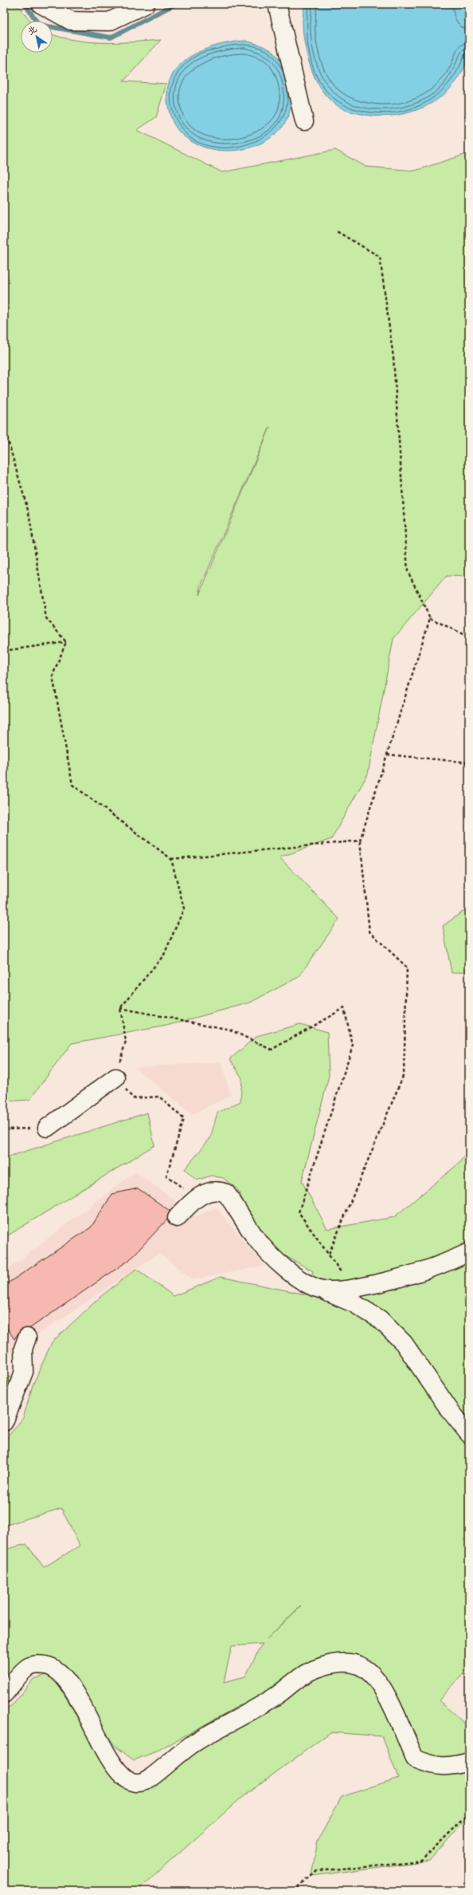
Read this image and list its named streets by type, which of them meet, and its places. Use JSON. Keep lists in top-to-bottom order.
{
  "north": "top left"
}
